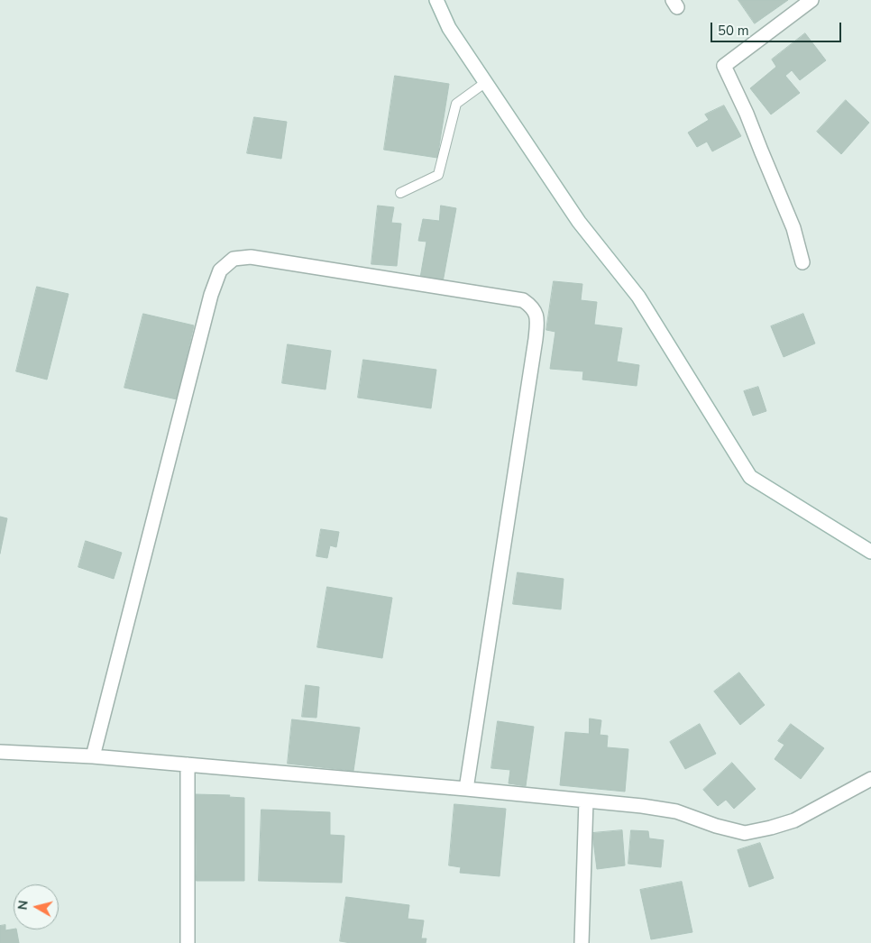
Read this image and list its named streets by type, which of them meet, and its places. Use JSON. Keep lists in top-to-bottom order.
{
  "scale_bar": "50 m",
  "north": "left"
}
